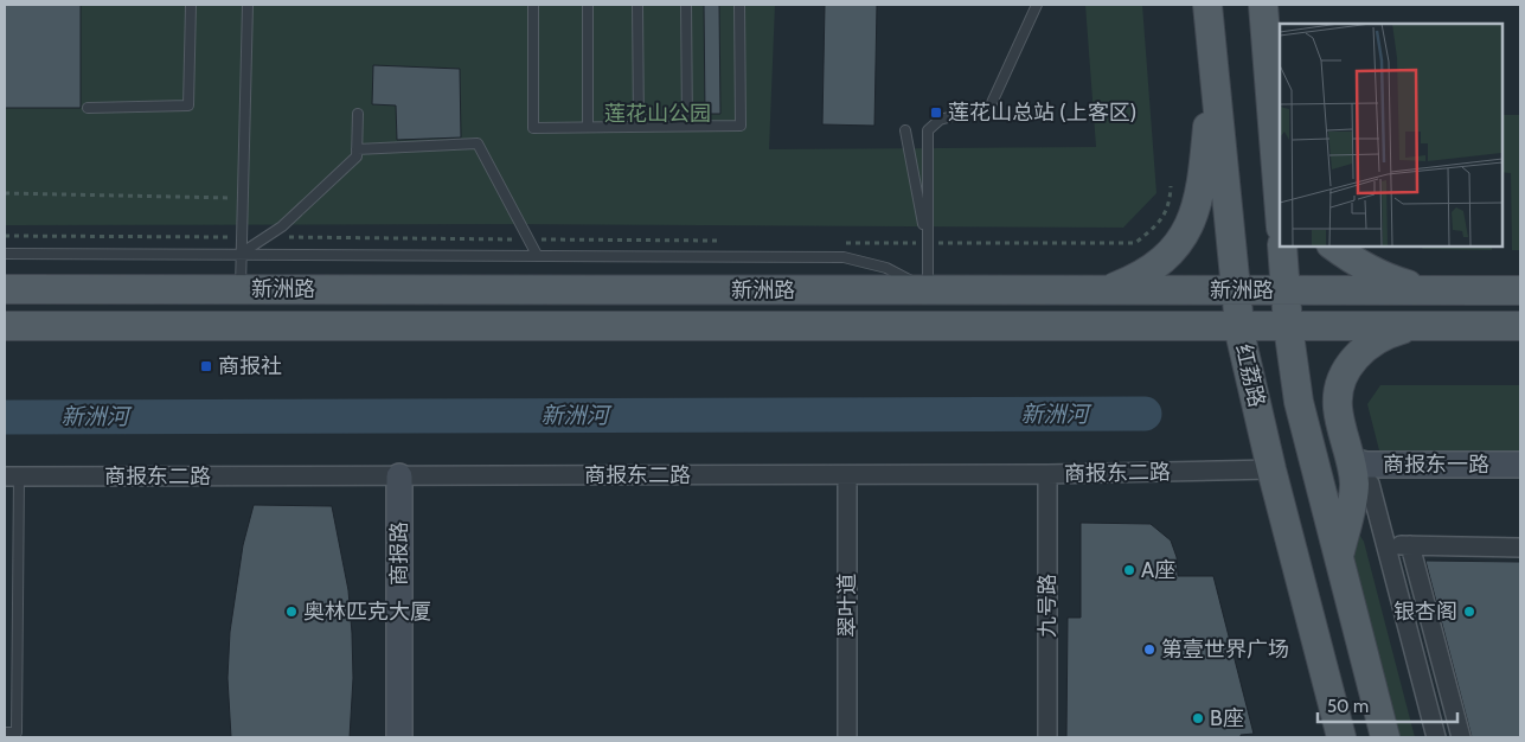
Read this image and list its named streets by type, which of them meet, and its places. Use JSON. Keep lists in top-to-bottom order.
{
  "streets": {
    "main road": ["新洲路", "红荔路"],
    "street": [
      "商报东一路",
      "商报东二路",
      "商报路",
      "翠叶道",
      "九号路"
    ]
  },
  "crossings": [
    ["新洲路", "红荔路"],
    ["红荔路", "商报东二路"],
    ["商报东二路", "商报路"],
    ["商报东二路", "翠叶道"],
    ["商报东二路", "九号路"]
  ],
  "water": ["新洲河"],
  "parks": ["莲花山公园"],
  "places": {
    "transit": ["莲花山总站 (上客区)", "商报社"],
    "other": [
      "A座",
      "奥林匹克大厦",
      "银杏阁",
      "第壹世界广场",
      "B座"
    ]
  },
  "scale_bar": "50 m"
}
